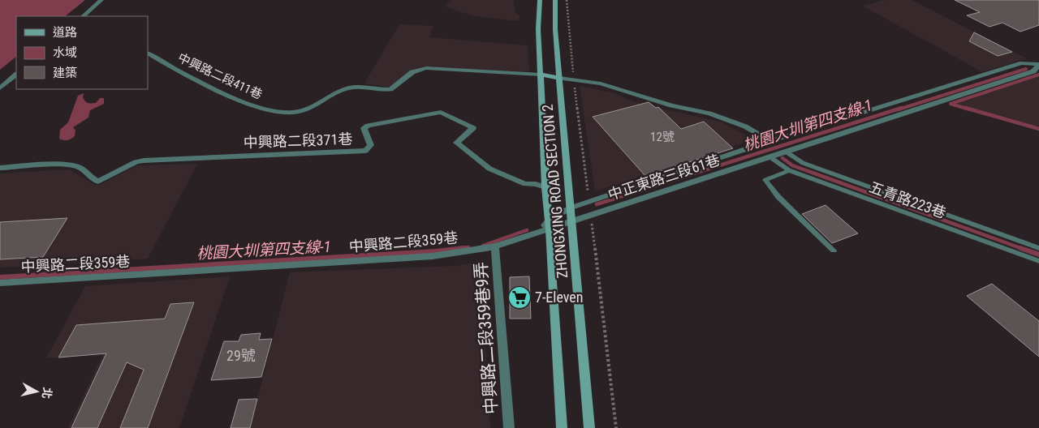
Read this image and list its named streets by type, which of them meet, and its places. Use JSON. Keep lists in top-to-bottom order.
{
  "streets": {
    "street": [
      "中興路二段411巷",
      "中興路二段371巷",
      "中正東路三段61巷",
      "ZHONGXING ROAD SECTION 2",
      "中興路二段359巷",
      "中興路二段359巷9弄"
    ],
    "lane": ["五青路223巷"]
  },
  "crossings": [
    ["中興路二段411巷", "ZHONGXING ROAD SECTION 2"],
    ["中興路二段371巷", "ZHONGXING ROAD SECTION 2"],
    ["中正東路三段61巷", "ZHONGXING ROAD SECTION 2"],
    ["中正東路三段61巷", "五青路223巷"],
    ["中正東路三段61巷", "中興路二段359巷"],
    ["ZHONGXING ROAD SECTION 2", "中興路二段359巷"],
    ["中興路二段359巷", "中興路二段359巷9弄"]
  ],
  "water": ["桃園大圳第四支線-1"],
  "places": {
    "supermarket": ["7-Eleven"]
  },
  "house_numbers": ["12號", "29號"],
  "legend": ["道路", "水域", "建築"],
  "north": "right"
}
